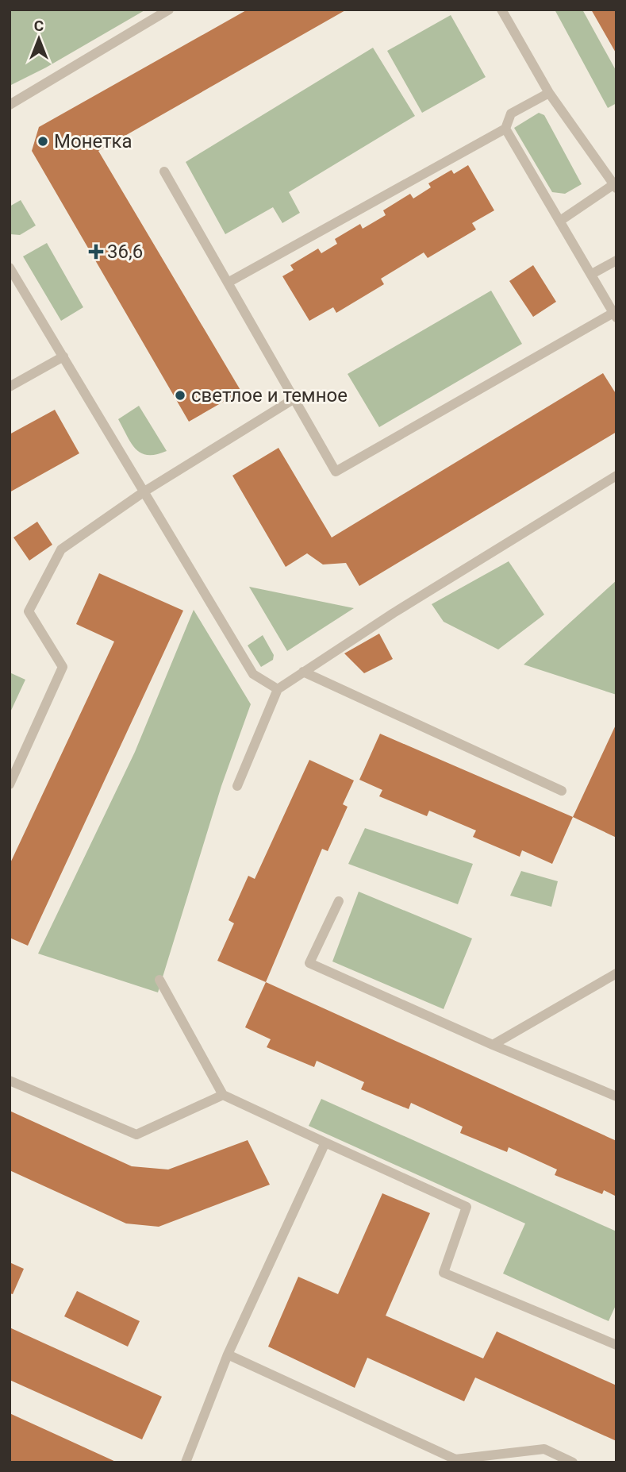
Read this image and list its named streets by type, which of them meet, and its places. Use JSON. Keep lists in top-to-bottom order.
{
  "places": {
    "other": ["Монетка", "светлое и темное"],
    "health": ["36,6"]
  },
  "north": "top"
}
